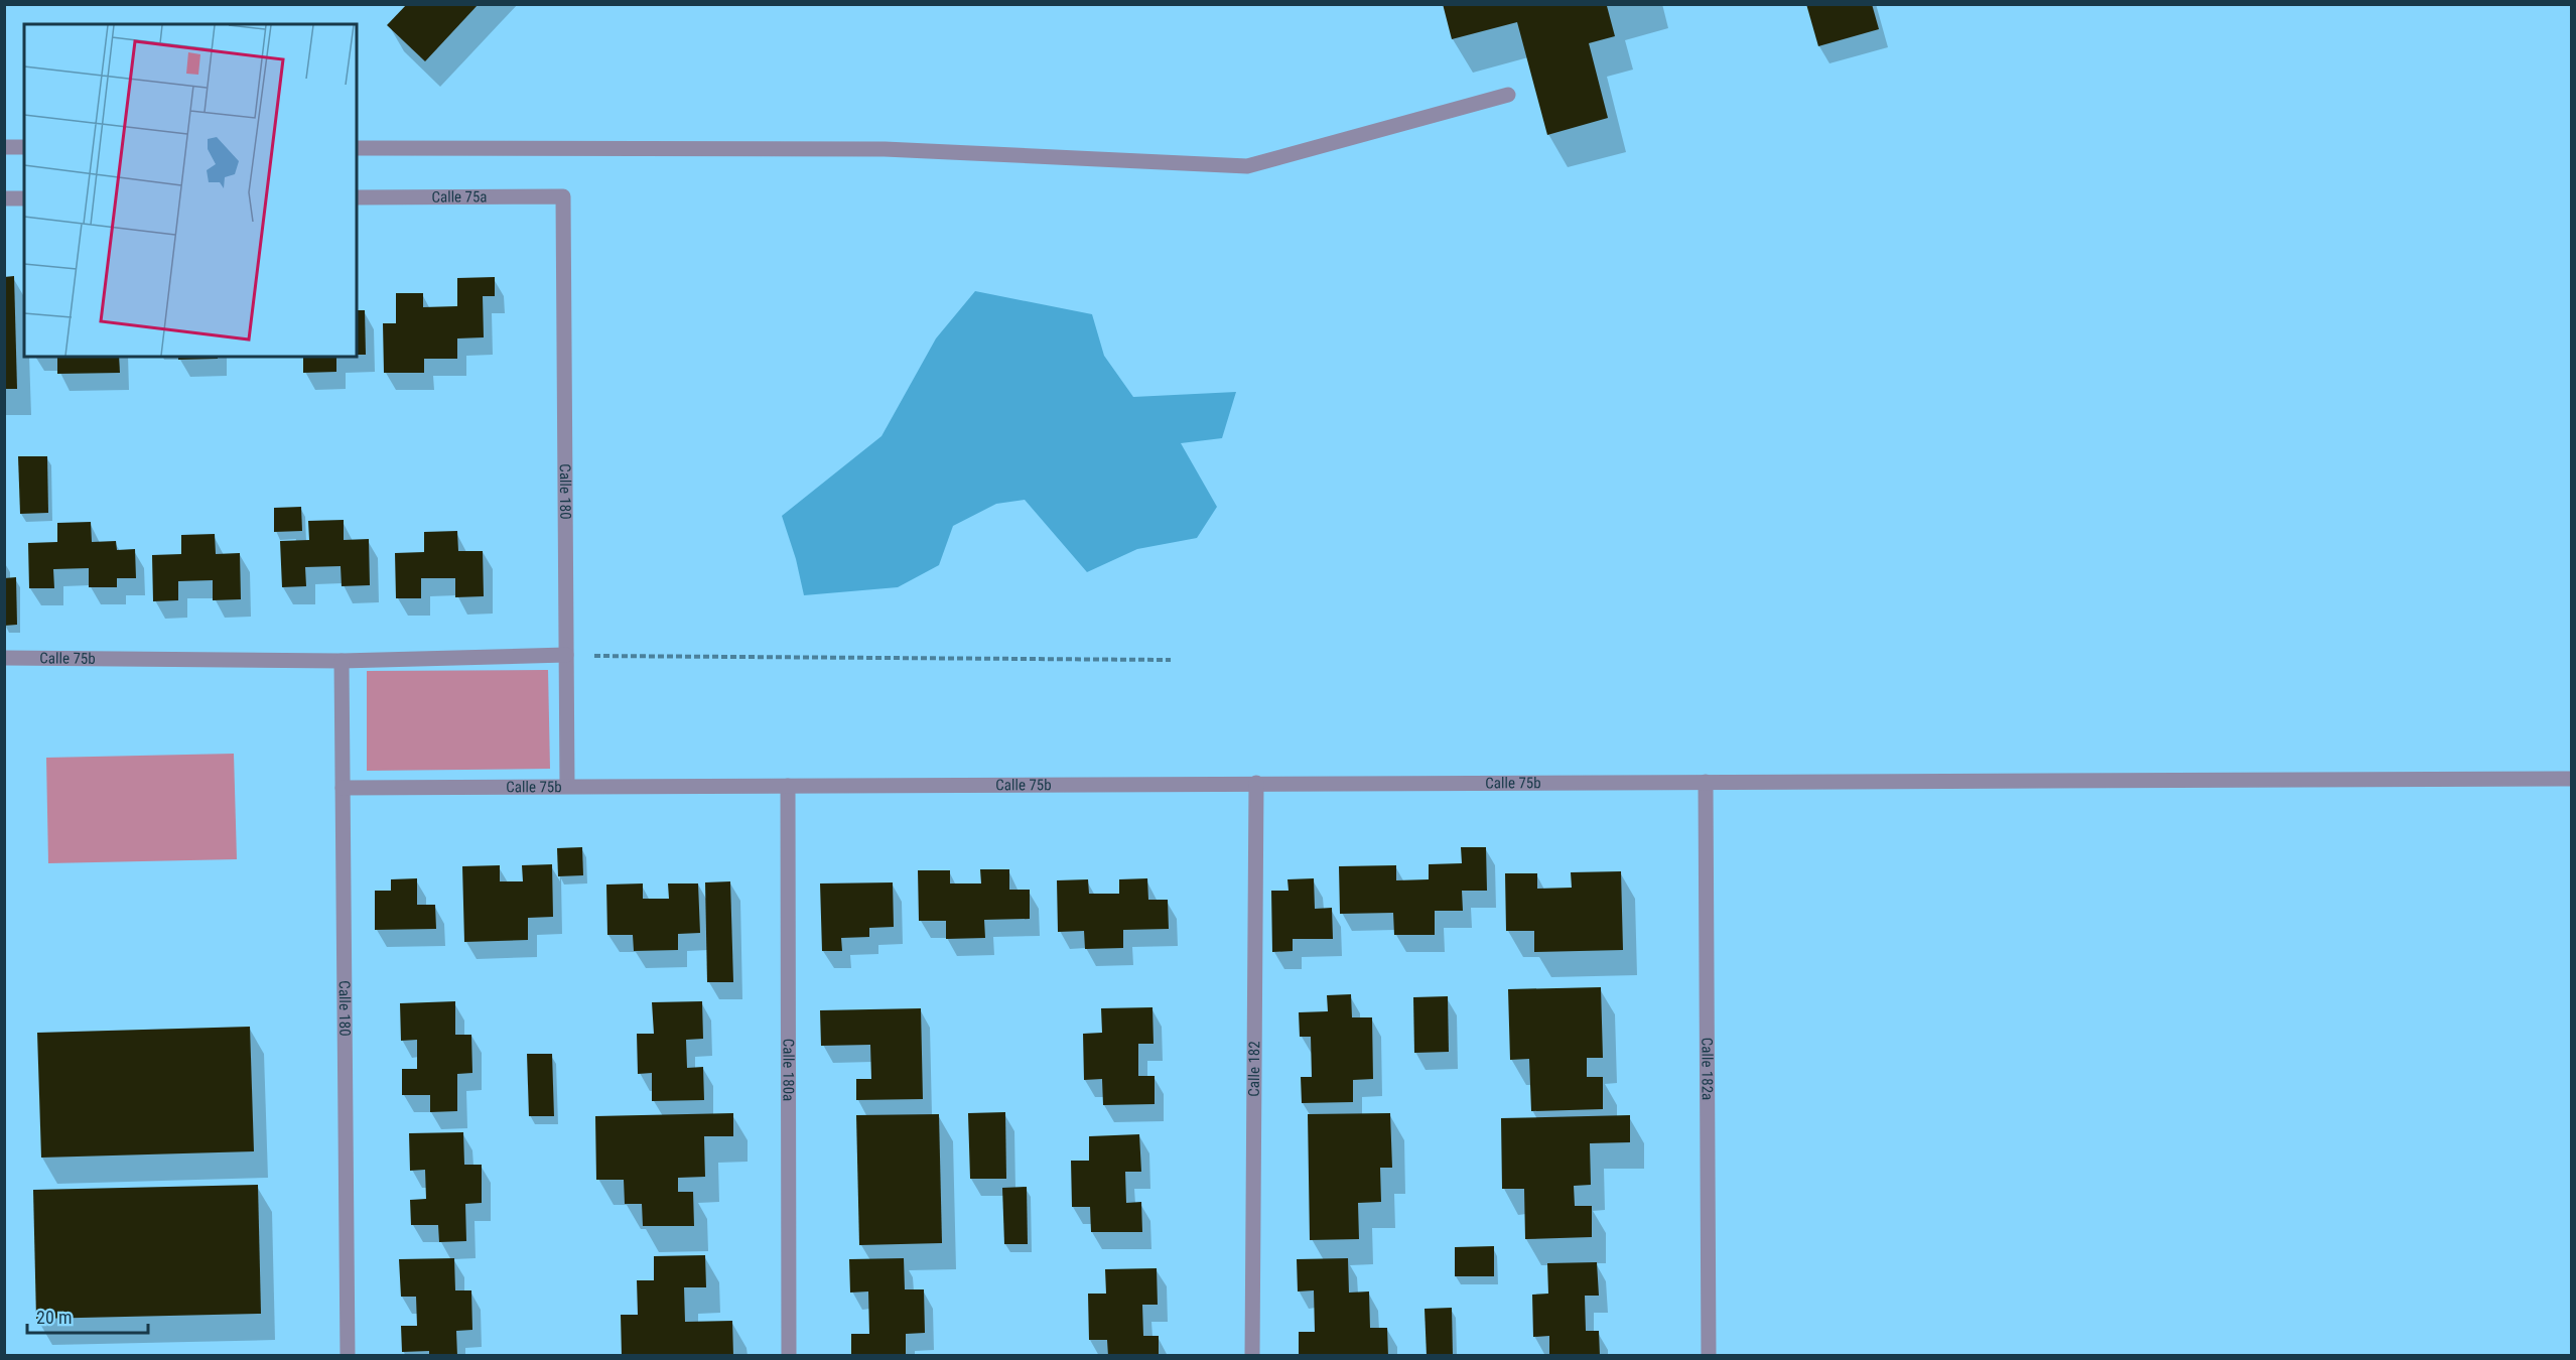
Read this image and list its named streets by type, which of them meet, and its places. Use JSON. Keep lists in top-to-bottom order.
{
  "streets": {
    "street": [
      "Calle 75a",
      "Calle 180",
      "Calle 75b",
      "Calle 182",
      "Calle 182a",
      "Calle 180a"
    ]
  },
  "crossings": [
    ["Calle 75a", "Calle 180"],
    ["Calle 180", "Calle 75b"],
    ["Calle 75b", "Calle 182"],
    ["Calle 75b", "Calle 182a"],
    ["Calle 75b", "Calle 180a"]
  ],
  "scale_bar": "20 m"
}
